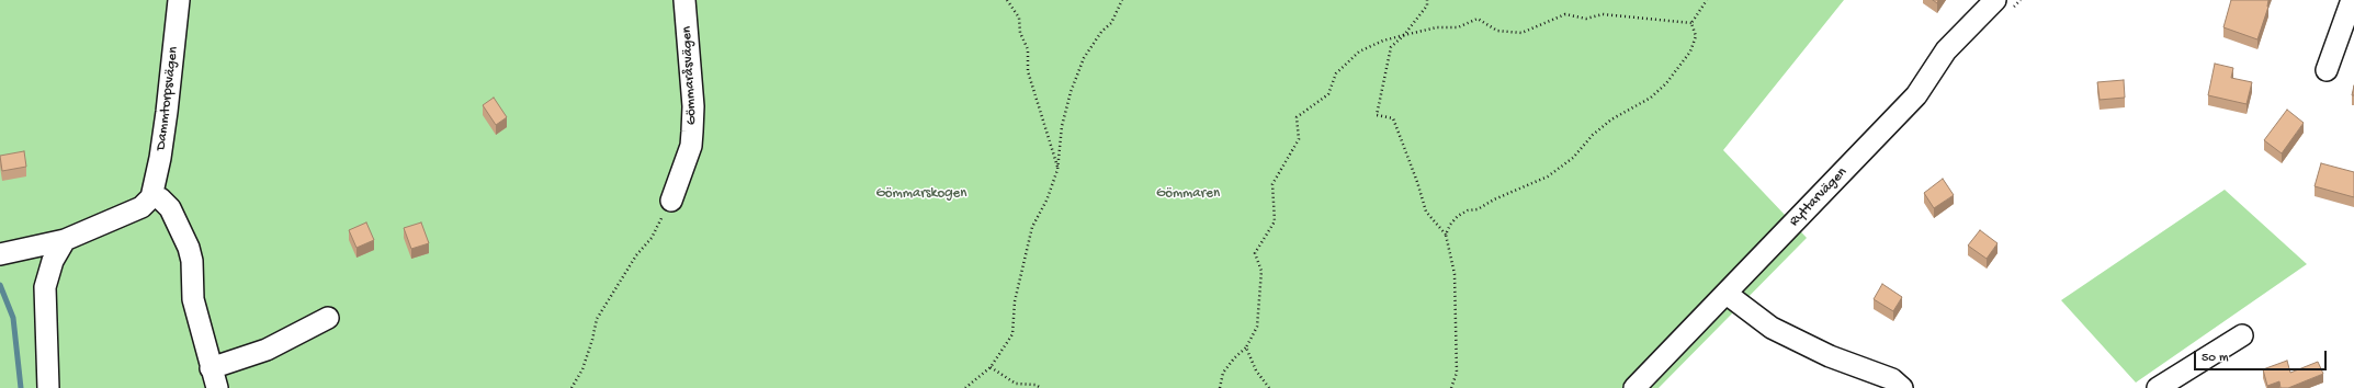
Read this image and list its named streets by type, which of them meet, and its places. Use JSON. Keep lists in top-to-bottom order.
{
  "streets": {
    "street": ["Gömmaråsvägen", "Dammtorpsvägen", "Ryttarvägen"]
  },
  "parks": ["Gömmarskogen", "Gömmaren"],
  "scale_bar": "50 m"
}
